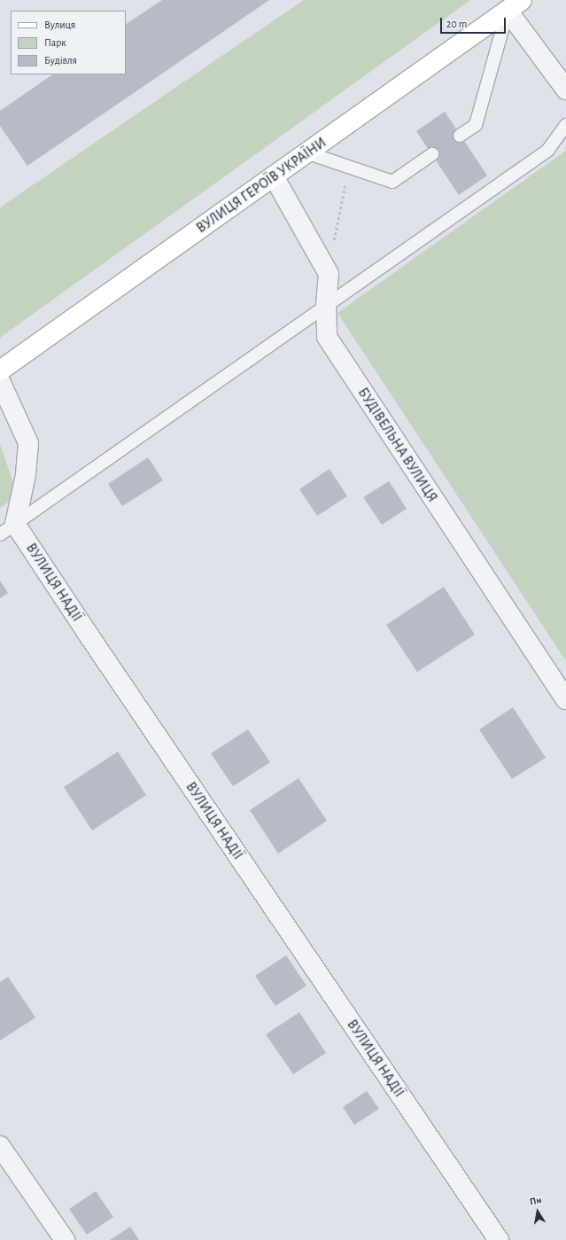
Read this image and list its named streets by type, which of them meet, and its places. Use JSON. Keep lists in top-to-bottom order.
{
  "streets": {
    "main road": ["ВУЛИЦЯ ГЕРОЇВ УКРАЇНИ"],
    "street": ["БУДІВЕЛЬНА ВУЛИЦЯ", "ВУЛИЦЯ НАДІЇ"]
  },
  "legend": ["Вулиця", "Парк", "Будівля"],
  "scale_bar": "20 m",
  "north": "top"
}
